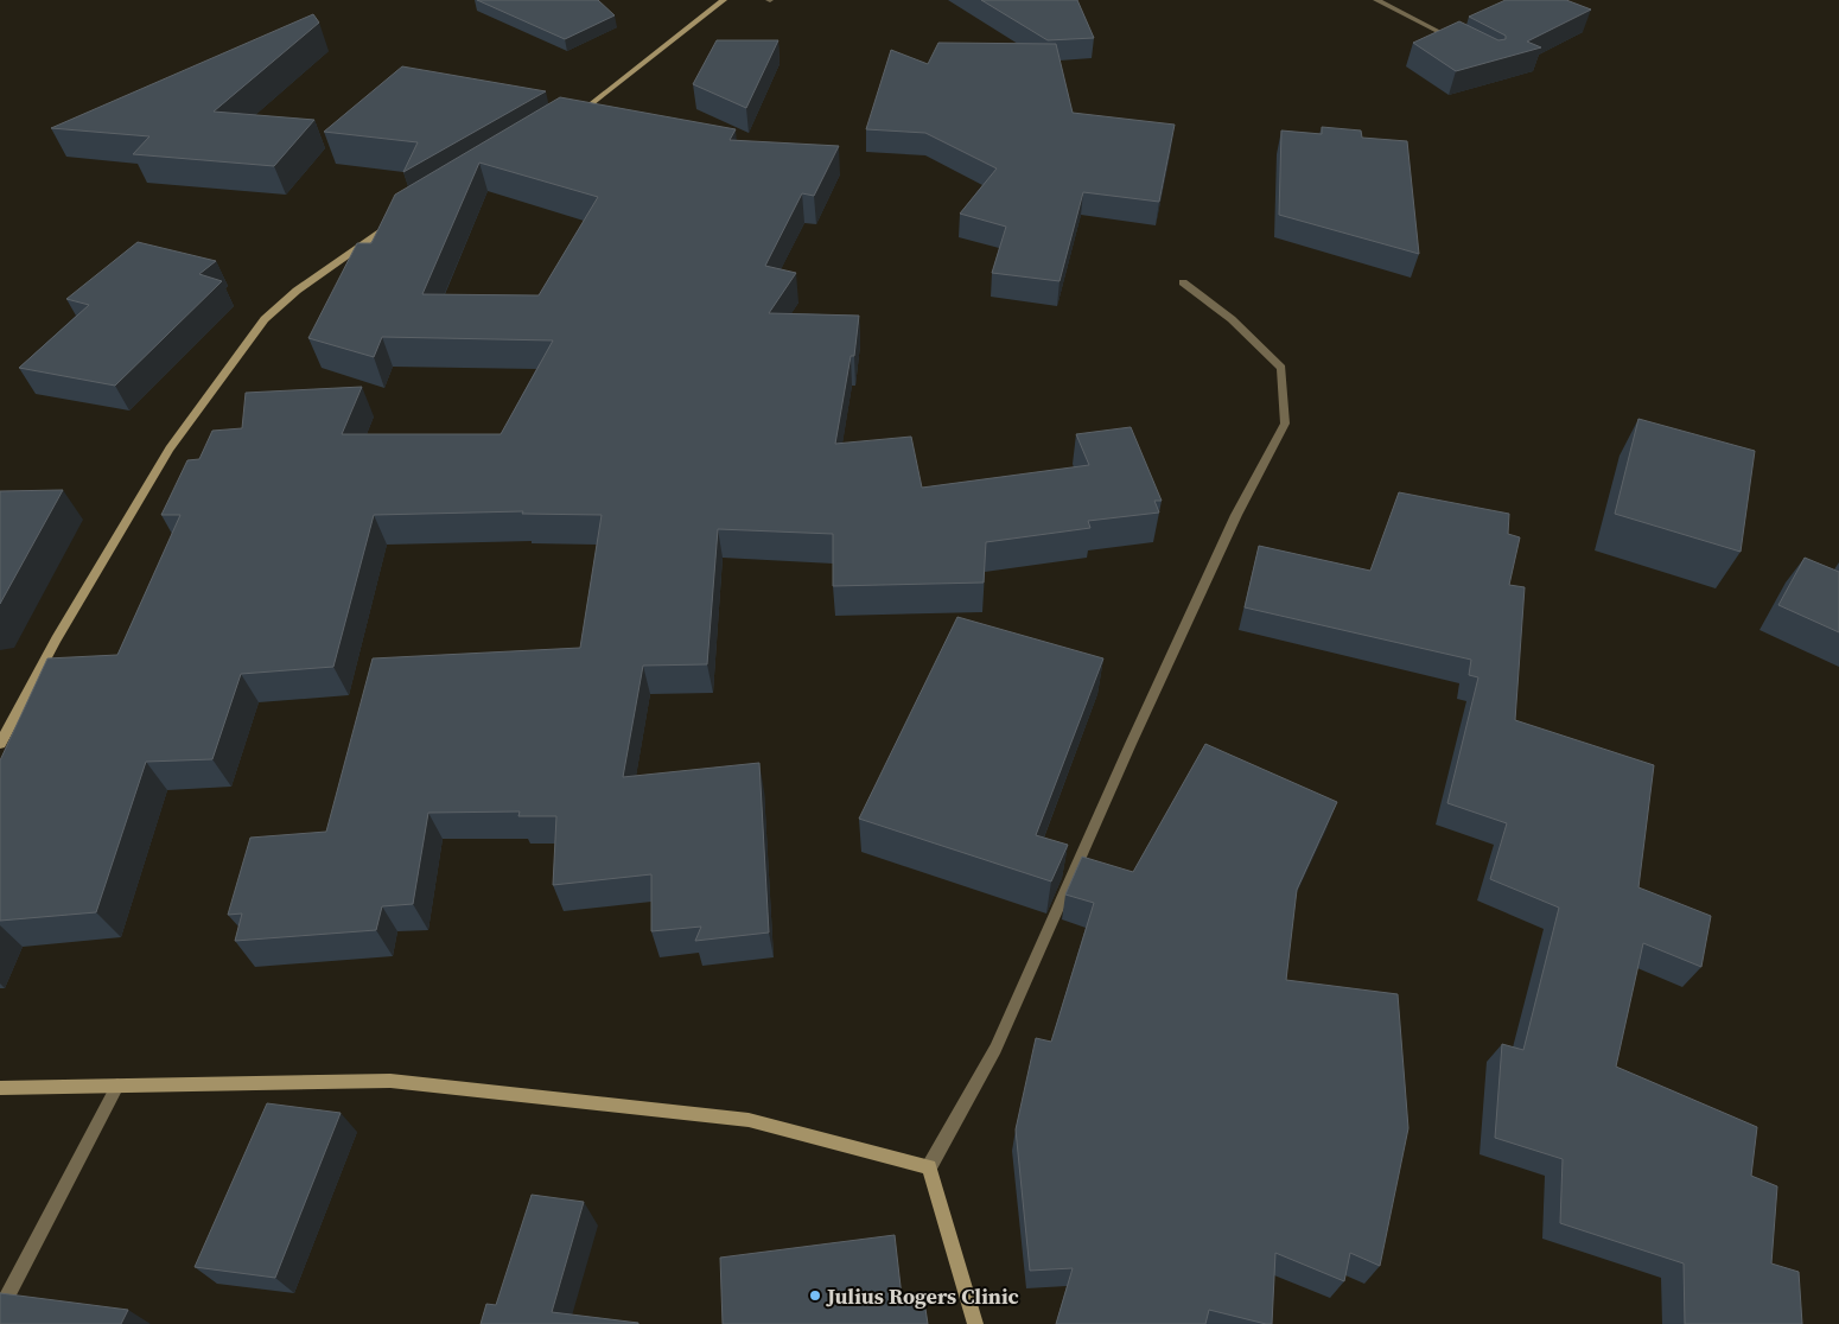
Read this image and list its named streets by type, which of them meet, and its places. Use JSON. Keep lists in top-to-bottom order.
{
  "places": ["Julius Rogers Clinic"]
}
